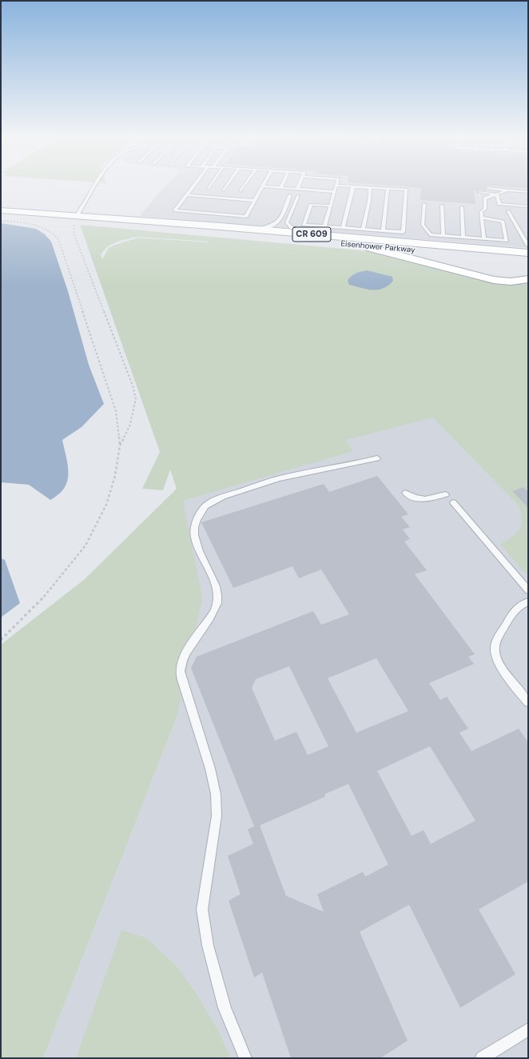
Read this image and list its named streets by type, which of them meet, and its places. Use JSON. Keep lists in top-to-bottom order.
{
  "streets": {
    "main road": ["CR 609", "Eisenhower Parkway"]
  }
}
